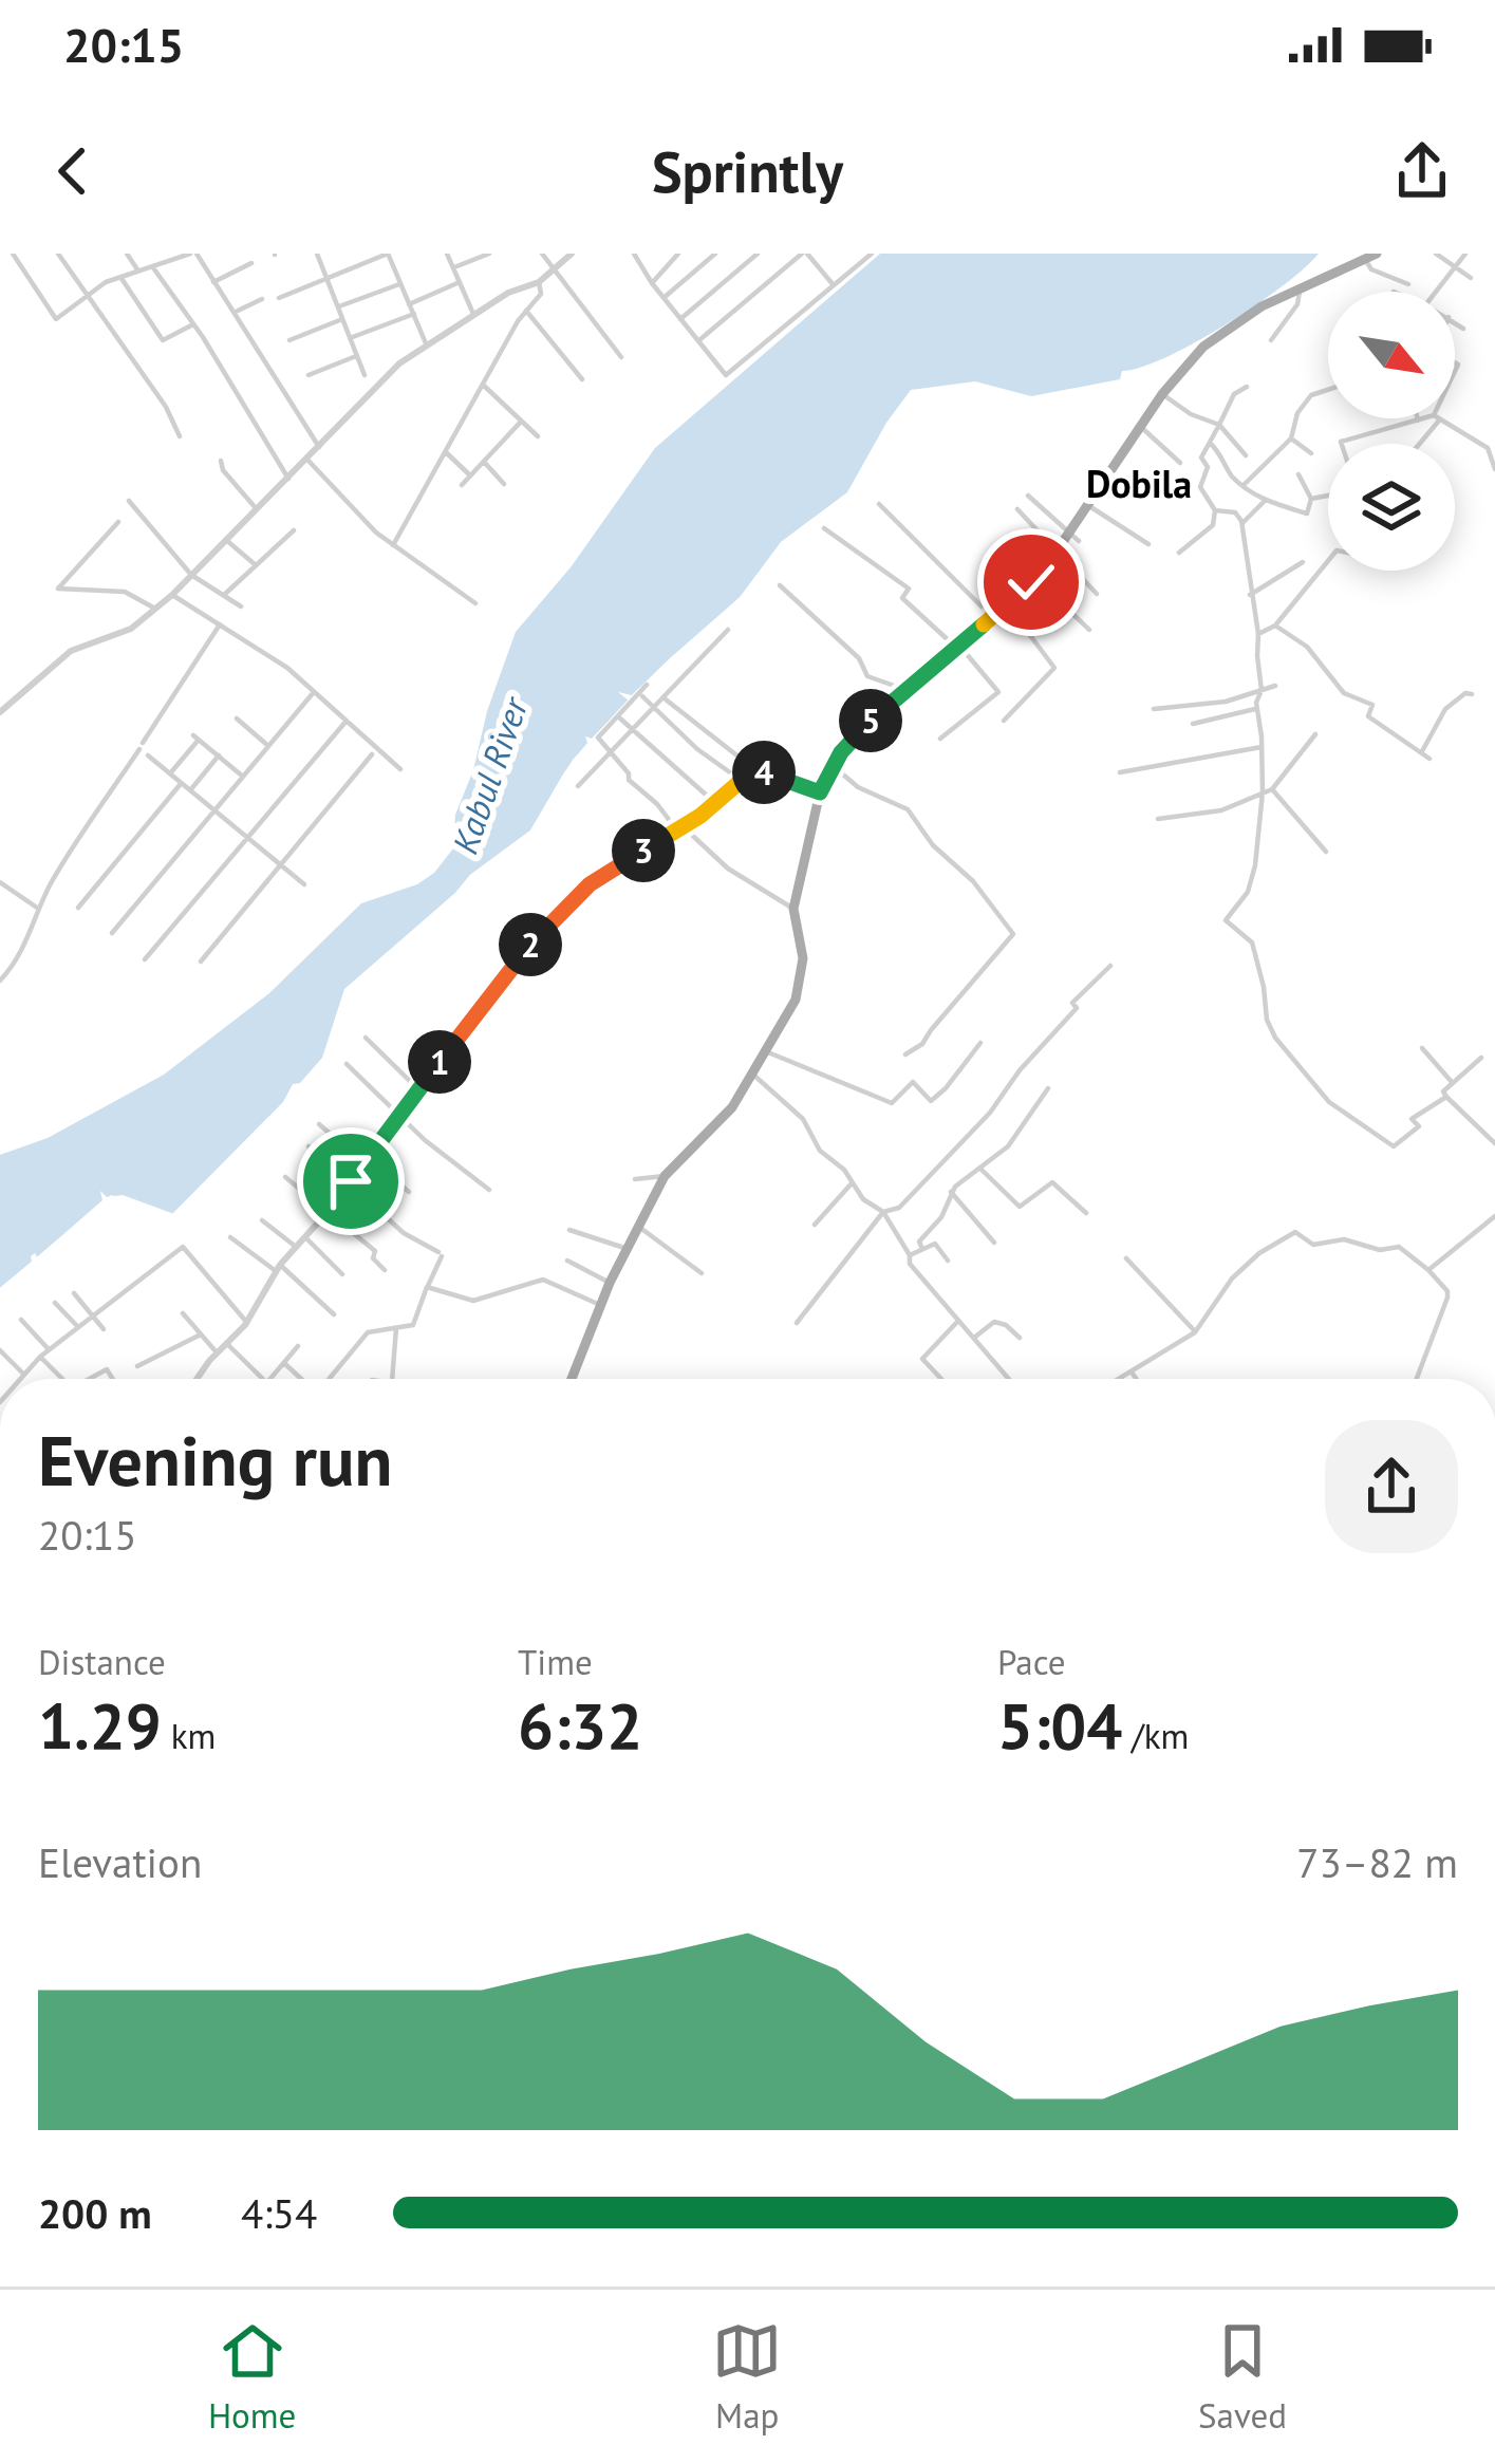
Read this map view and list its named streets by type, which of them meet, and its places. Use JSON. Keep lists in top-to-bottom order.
{
  "districts": ["Dobila"],
  "water": ["Kabul River"],
  "north": "bottom right",
  "page": {
    "status": "20:15",
    "header": "Sprintly",
    "pins": [
      "5",
      "4",
      "3",
      "2",
      "1"
    ],
    "heading": ["Evening run", "20:15"],
    "stats": [
      ["Distance", "1.29 km"],
      ["Time", "6:32"],
      ["Pace", "5:04 /km"]
    ],
    "chart": ["Elevation", "73–82 m"],
    "list": [
      {
        "name": "200 m",
        "note": "4:54"
      }
    ],
    "tabs": ["Home", "Map", "Saved"]
  }
}
